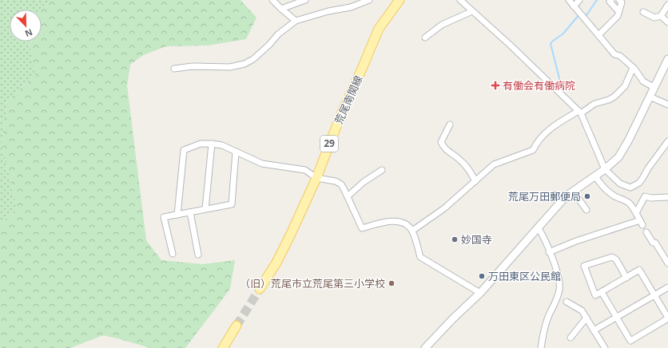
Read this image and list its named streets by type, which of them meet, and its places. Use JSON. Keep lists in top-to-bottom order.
{
  "streets": {
    "main road": ["荒尾南関線", "29"]
  },
  "places": {
    "health": ["有働会有働病院"],
    "other": [
      "荒尾万田郵便局",
      "妙国寺",
      "万田東区公民館",
      "（旧）荒尾市立荒尾第三小学校"
    ]
  },
  "north": "bottom right"
}
